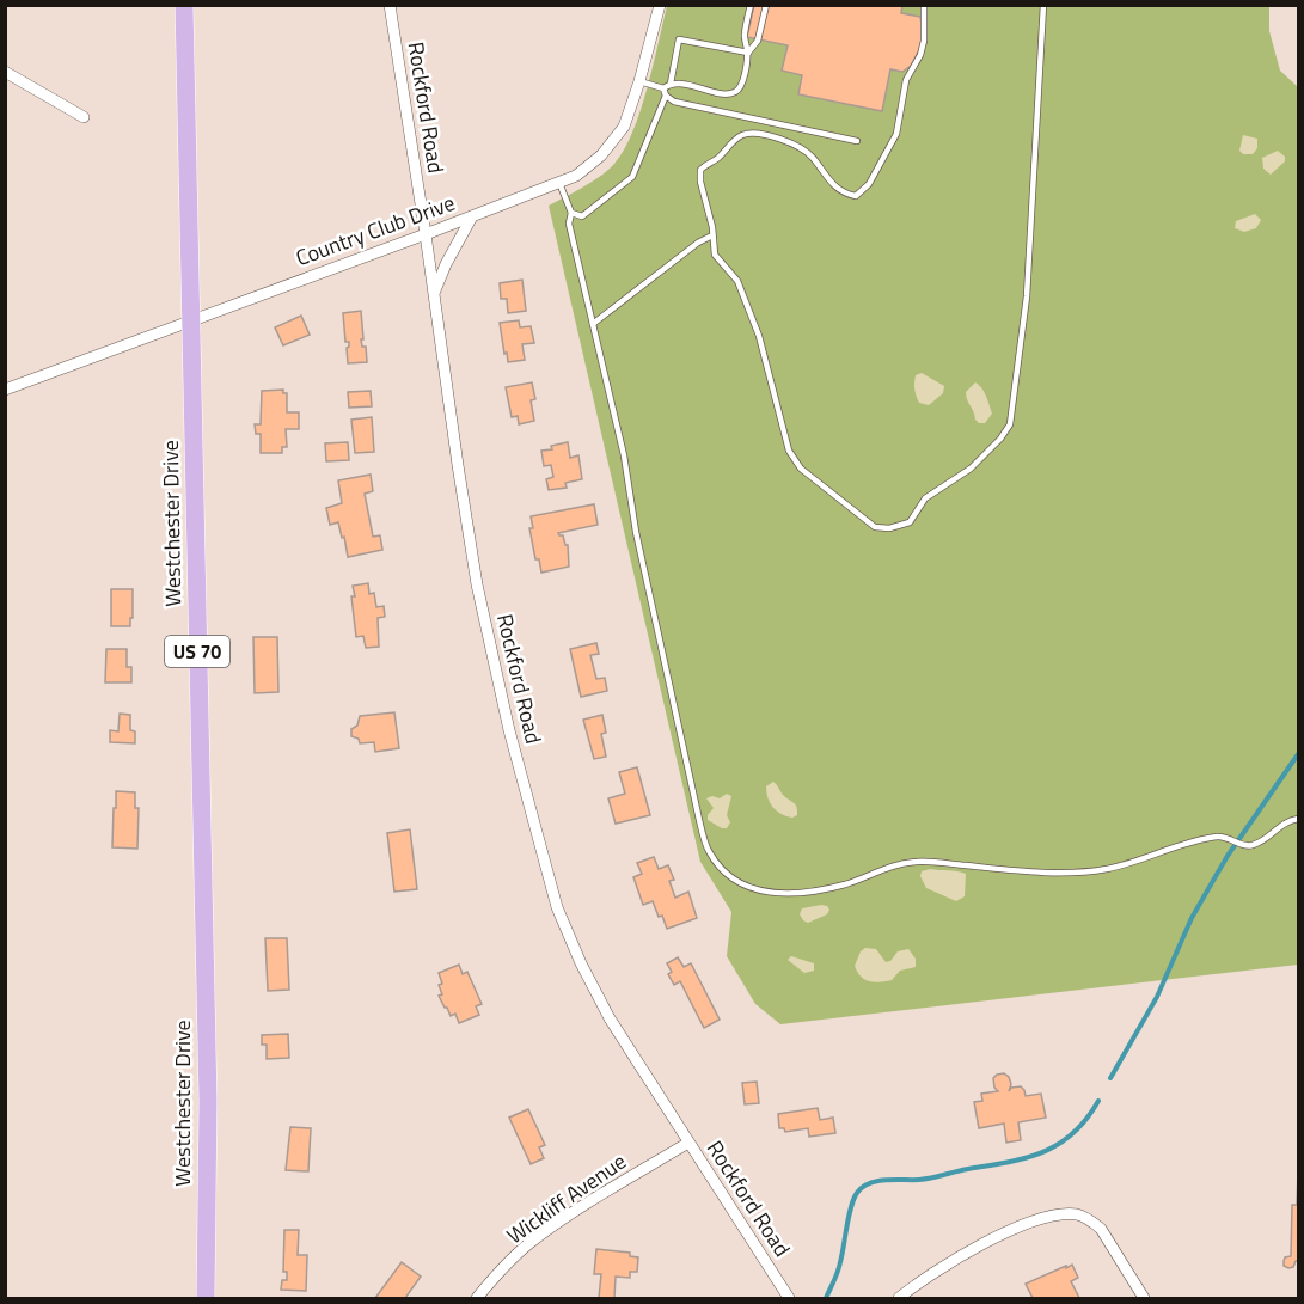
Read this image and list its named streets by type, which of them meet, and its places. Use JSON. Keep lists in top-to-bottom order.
{
  "streets": {
    "main road": ["Westchester Drive", "US 70"],
    "street": ["Rockford Road", "Country Club Drive", "Wickliff Avenue"]
  },
  "crossings": [
    ["Rockford Road", "Country Club Drive"],
    ["Rockford Road", "Wickliff Avenue"],
    ["Country Club Drive", "Westchester Drive"]
  ]
}
